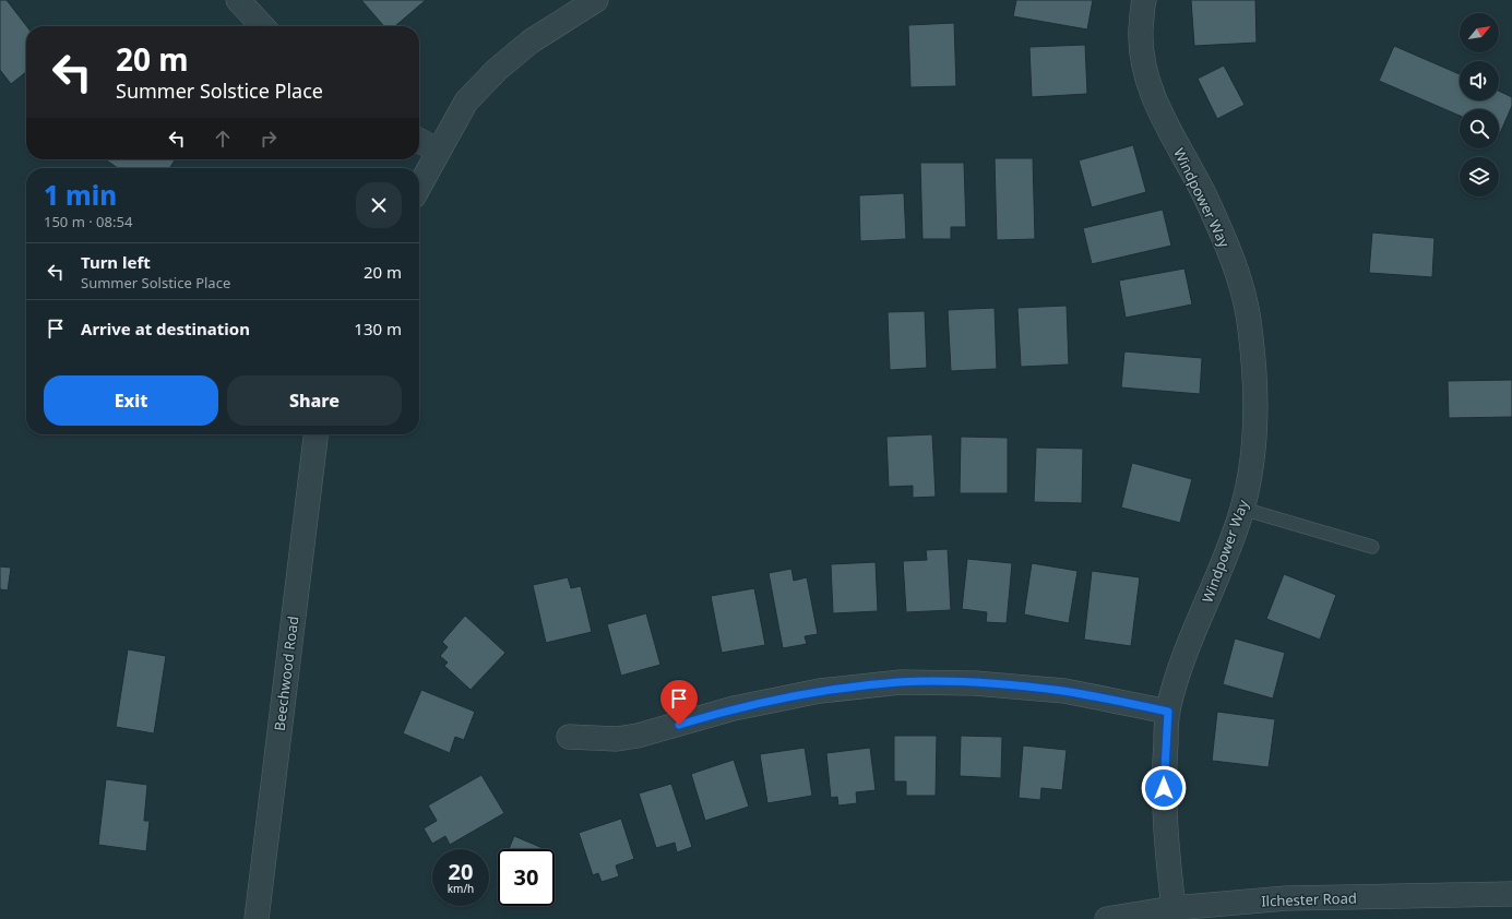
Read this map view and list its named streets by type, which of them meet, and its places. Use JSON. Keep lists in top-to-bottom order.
{
  "streets": {
    "street": ["Windpower Way", "Beechwood Road", "Ilchester Road"]
  },
  "crossings": [
    ["Windpower Way", "Ilchester Road"]
  ],
  "north": "top right",
  "page": {
    "turn": ["20 m", "Summer Solstice Place"],
    "heading": ["1 min", "150 m · 08:54"],
    "list": [
      {
        "name": "Turn left",
        "note": "Summer Solstice Place",
        "value": "20 m"
      },
      {
        "name": "Arrive at destination",
        "value": "130 m"
      }
    ],
    "buttons": ["Exit", "Share"],
    "speed": "20 km/h",
    "limit": "30"
  }
}
